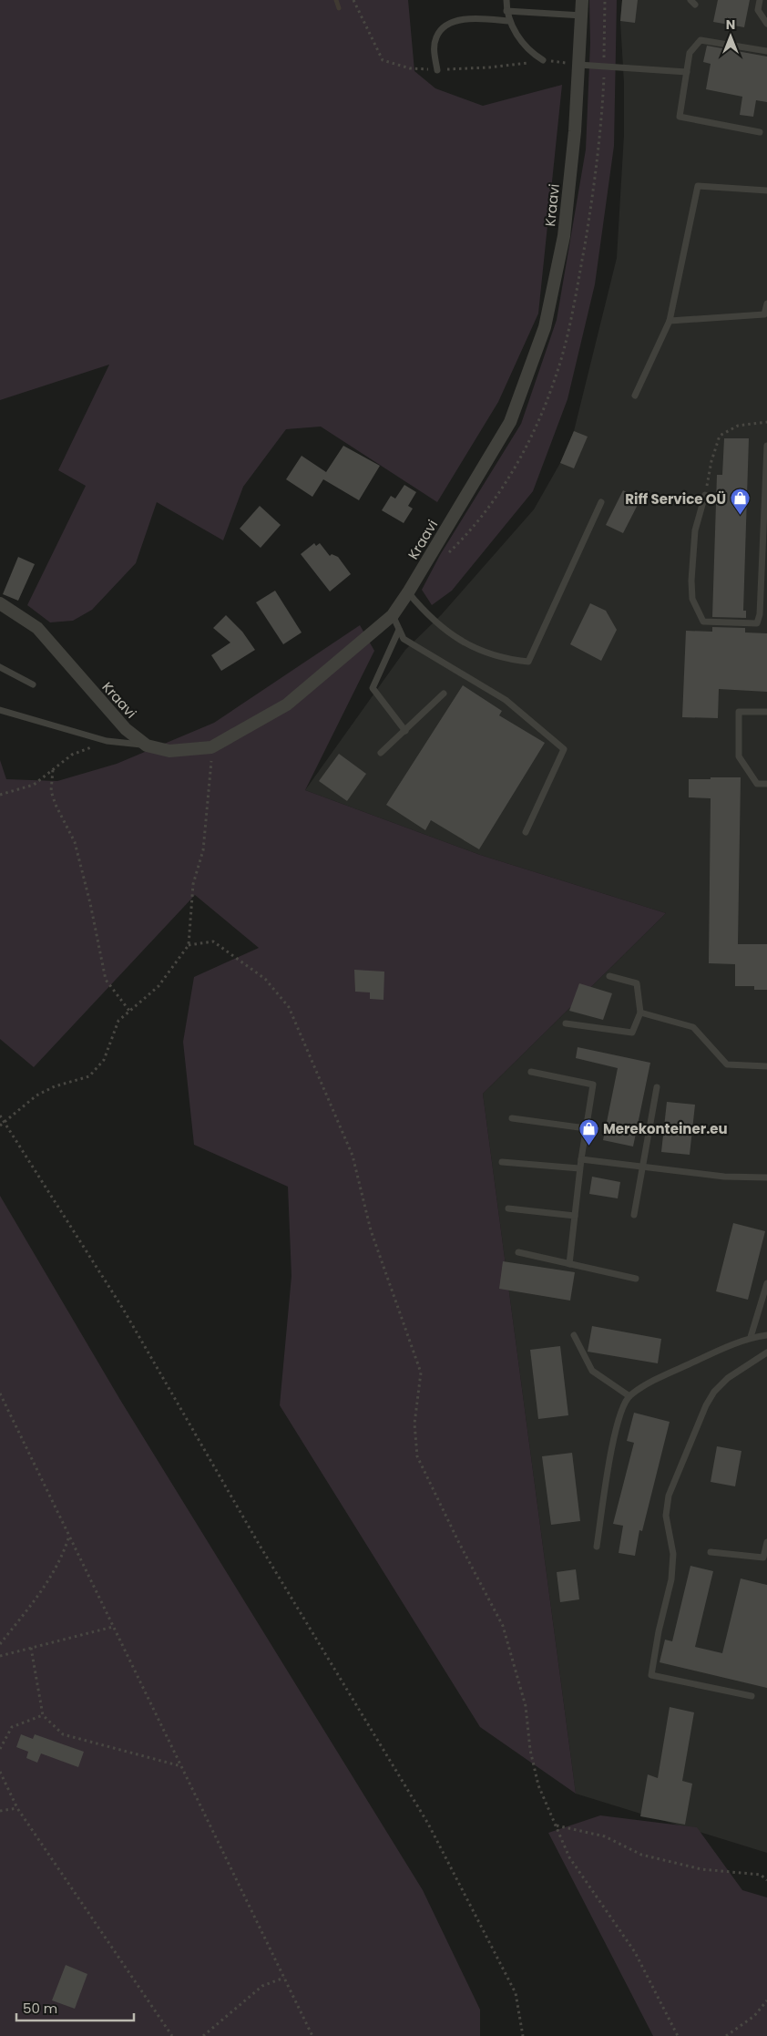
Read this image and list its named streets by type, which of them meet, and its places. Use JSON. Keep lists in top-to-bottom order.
{
  "streets": {
    "street": ["Kraavi"]
  },
  "places": {
    "shop": ["Riff Service OÜ", "Merekonteiner.eu"]
  },
  "scale_bar": "50 m",
  "north": "top"
}
